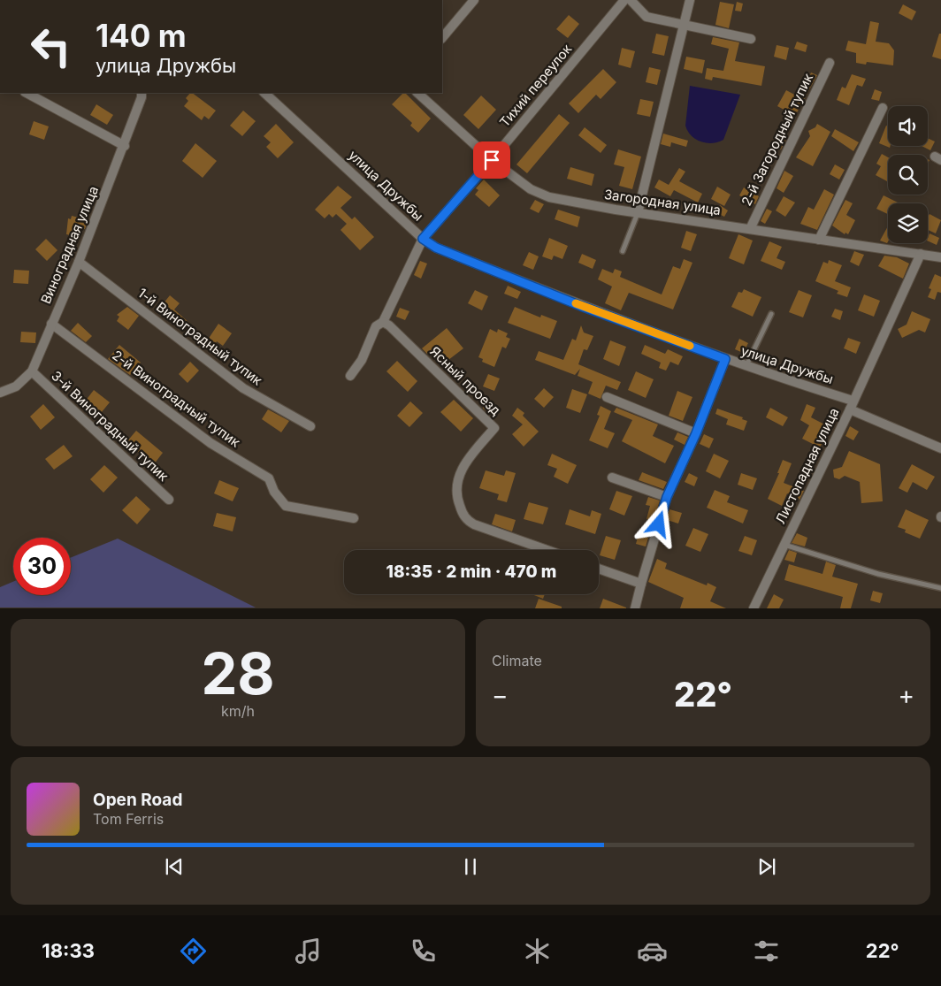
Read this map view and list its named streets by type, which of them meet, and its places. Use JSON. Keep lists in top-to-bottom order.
{
  "streets": {
    "street": [
      "Тихий переулок",
      "2-й Загородный тупик",
      "улица Дружбы",
      "Загородная улица",
      "Виноградная улица",
      "1-й Виноградный тупик",
      "Ясный проезд",
      "2-й Виноградный тупик",
      "3-й Виноградный тупик",
      "Листопадная улица"
    ]
  },
  "crossings": [
    ["Тихий переулок", "улица Дружбы"],
    ["Тихий переулок", "Загородная улица"],
    ["Тихий переулок", "Ясный проезд"],
    ["2-й Загородный тупик", "Загородная улица"],
    ["улица Дружбы", "Листопадная улица"],
    ["Загородная улица", "Листопадная улица"],
    ["Виноградная улица", "1-й Виноградный тупик"],
    ["Виноградная улица", "2-й Виноградный тупик"],
    ["Виноградная улица", "3-й Виноградный тупик"]
  ],
  "page": {
    "turn": ["140 m", "улица Дружбы"],
    "limit": "30",
    "trip": "18:35 · 2 min · 470 m",
    "tile": [
      ["28", "km/h"],
      "Climate"
    ],
    "heat": ["−", "22°", "+"],
    "song": ["Open Road", "Tom Ferris"],
    "tabs": ["18:33", "22°"]
  }
}
